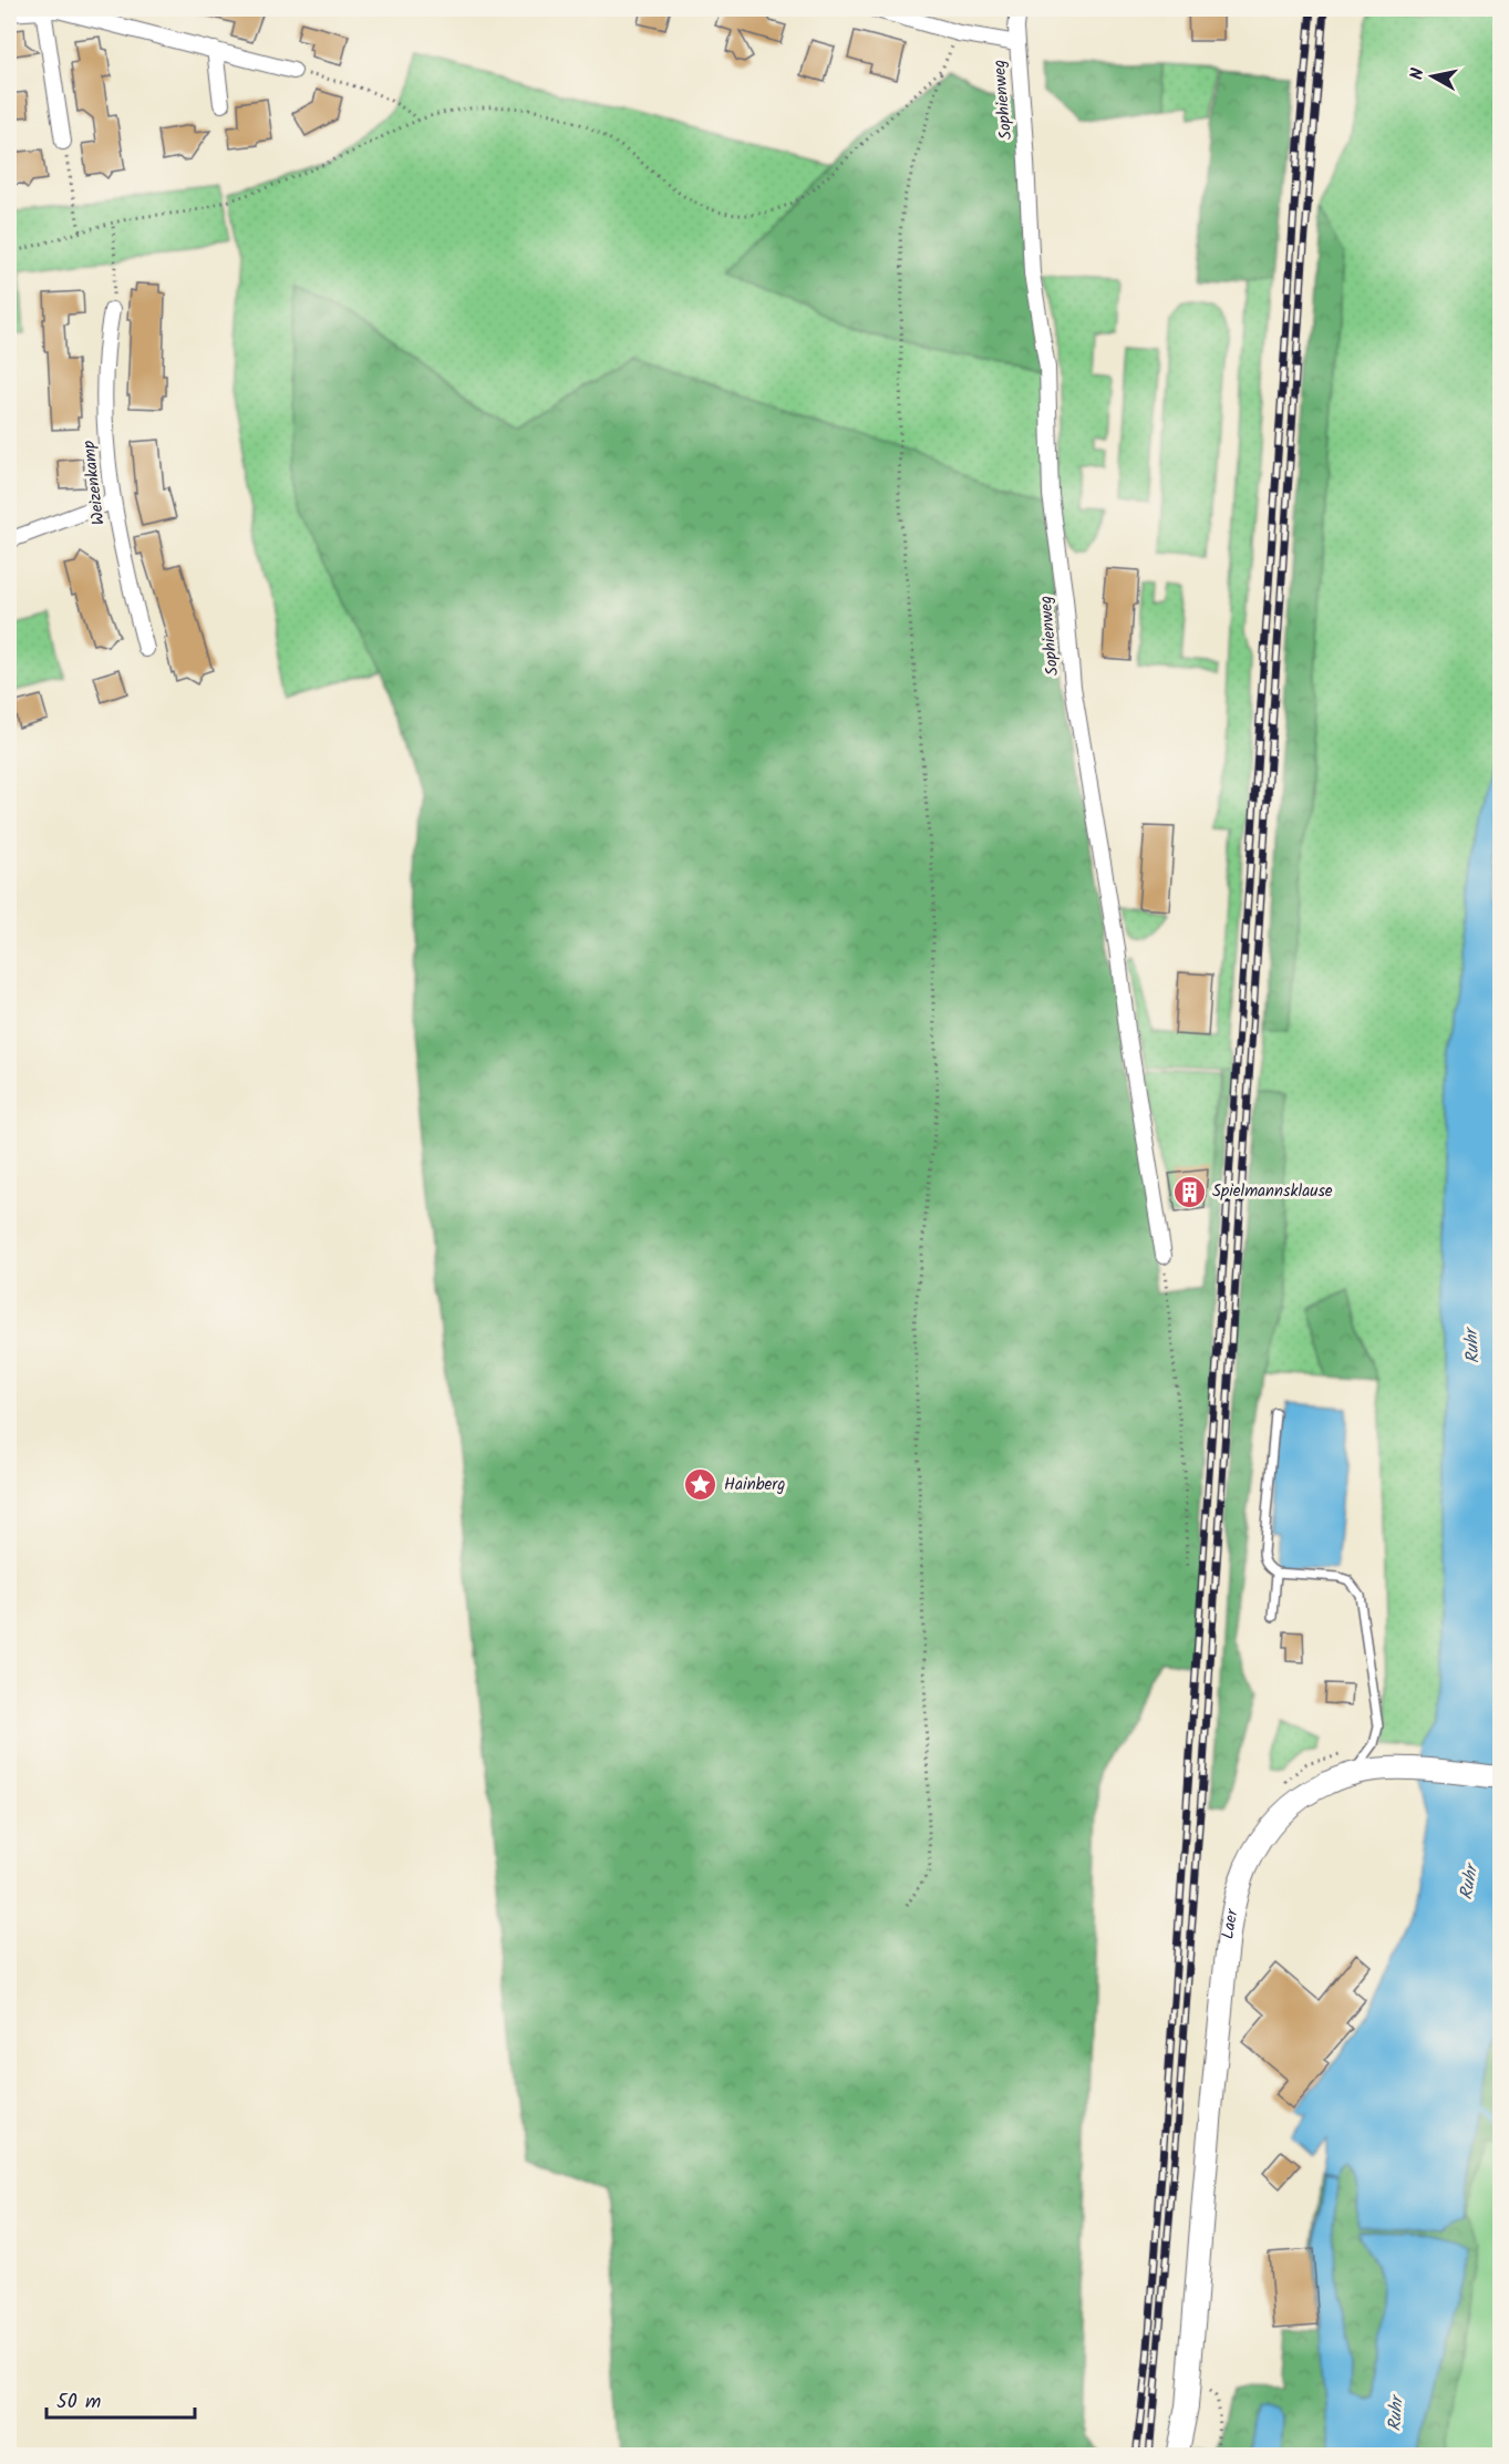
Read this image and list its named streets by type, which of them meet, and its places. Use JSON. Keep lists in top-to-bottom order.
{
  "streets": {
    "main road": ["Laer"],
    "street": ["Sophienweg", "Weizenkamp"]
  },
  "water": ["Ruhr"],
  "places": {
    "building": ["Spielmannsklause"],
    "place": ["Hainberg"]
  },
  "scale_bar": "50 m",
  "north": "left"
}
